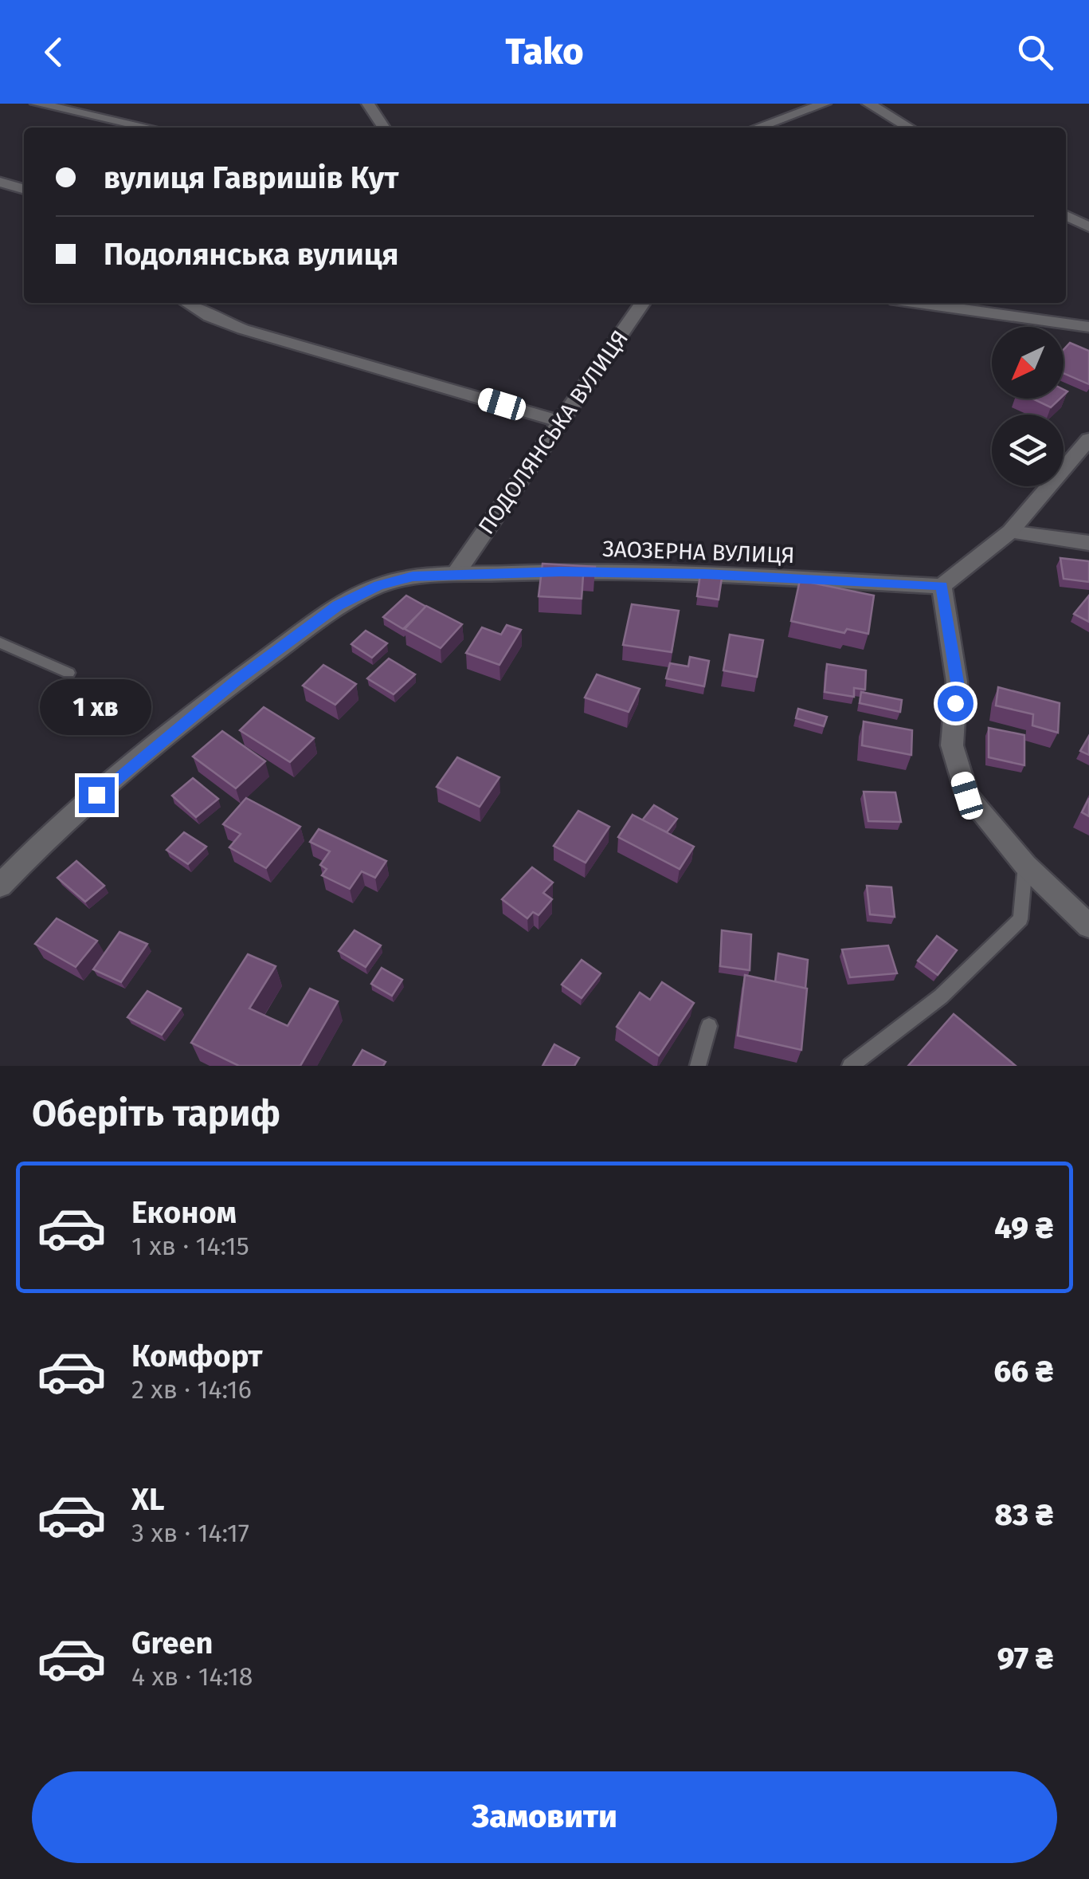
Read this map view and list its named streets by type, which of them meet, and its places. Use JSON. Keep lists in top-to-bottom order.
{
  "streets": {
    "street": ["ПОДОЛЯНСЬКА ВУЛИЦЯ", "ЗАОЗЕРНА ВУЛИЦЯ"]
  },
  "crossings": [
    ["ПОДОЛЯНСЬКА ВУЛИЦЯ", "ЗАОЗЕРНА ВУЛИЦЯ"]
  ],
  "north": "bottom left",
  "page": {
    "header": "Tako",
    "banner": ["вулиця Гавришів Кут", "Подолянська вулиця"],
    "bubble": "1 хв",
    "heading": "Оберіть тариф",
    "list": [
      {
        "name": "Економ",
        "note": "1 хв · 14:15",
        "value": "49 ₴"
      },
      {
        "name": "Комфорт",
        "note": "2 хв · 14:16",
        "value": "66 ₴"
      },
      {
        "name": "XL",
        "note": "3 хв · 14:17",
        "value": "83 ₴"
      },
      {
        "name": "Green",
        "note": "4 хв · 14:18",
        "value": "97 ₴"
      }
    ],
    "buttons": "Замовити"
  }
}
